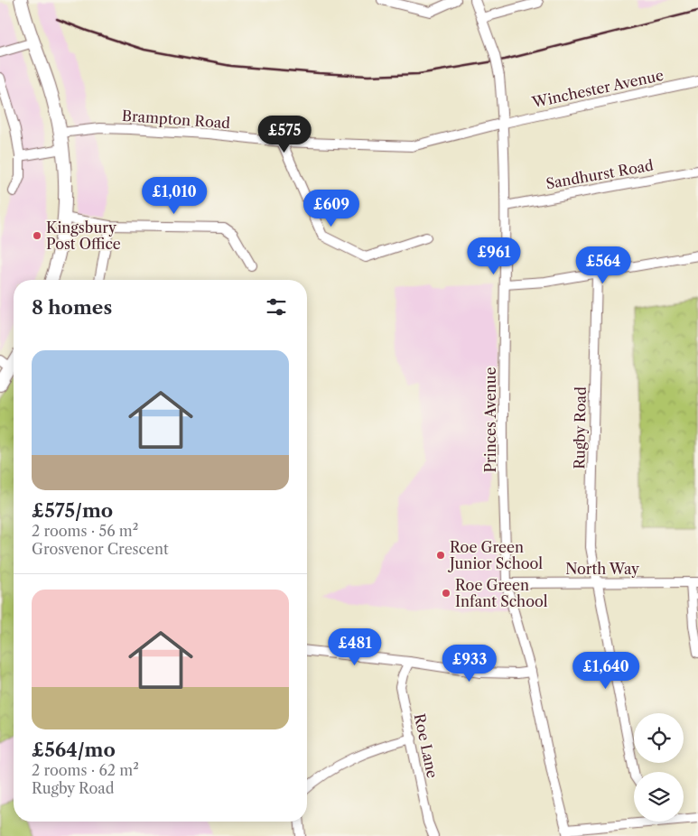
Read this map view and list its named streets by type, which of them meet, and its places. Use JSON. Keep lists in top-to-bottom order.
{
  "streets": {
    "street": [
      "Winchester Avenue",
      "Brampton Road",
      "Sandhurst Road",
      "Princes Avenue",
      "Rugby Road",
      "North Way",
      "Roe Lane"
    ]
  },
  "crossings": [
    ["Winchester Avenue", "Brampton Road"],
    ["Winchester Avenue", "Princes Avenue"],
    ["Brampton Road", "Princes Avenue"],
    ["Sandhurst Road", "Princes Avenue"],
    ["Princes Avenue", "North Way"],
    ["Rugby Road", "North Way"]
  ],
  "places": ["Kingsbury Post Office", "Roe Green Junior School", "Roe Green Infant School"],
  "page": {
    "price": [
      "£575",
      "£1,010",
      "£609",
      "£961",
      "£564",
      "£481",
      "£933",
      "£1,640"
    ],
    "heading": "8 homes",
    "list": [
      {
        "name": "£575/mo",
        "note": "2 rooms · 56 m² · Grosvenor Crescent"
      },
      {
        "name": "£564/mo",
        "note": "2 rooms · 62 m² · Rugby Road"
      }
    ]
  }
}
